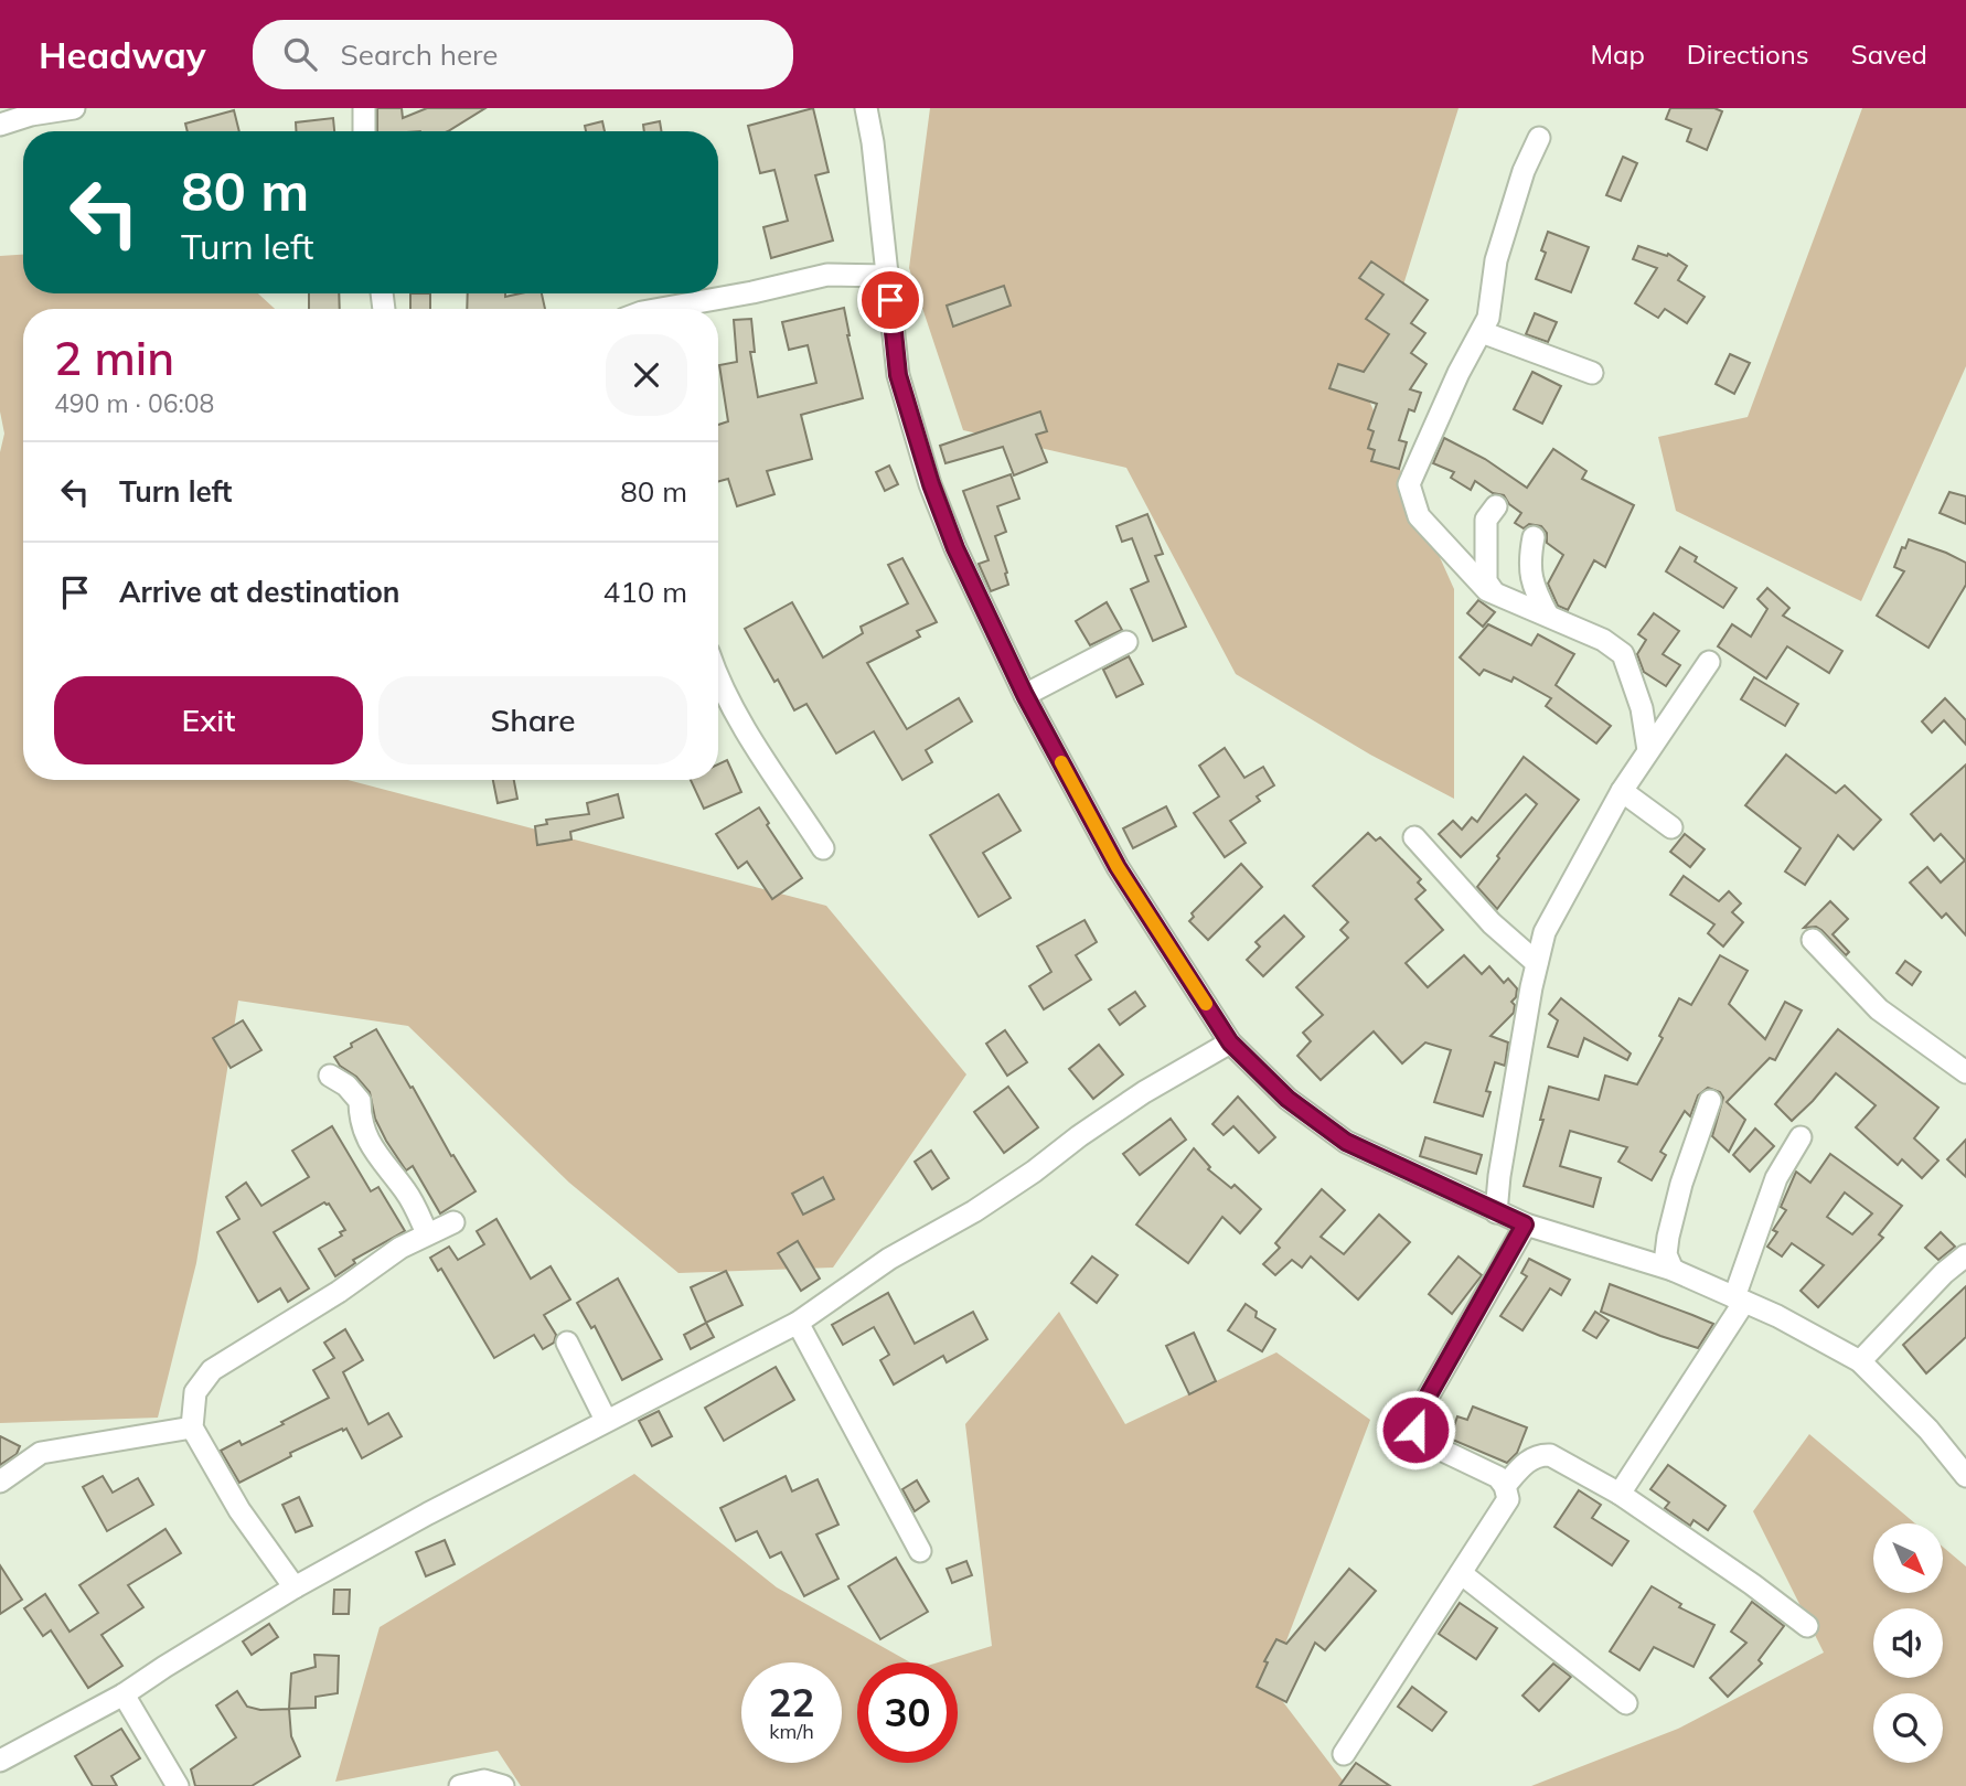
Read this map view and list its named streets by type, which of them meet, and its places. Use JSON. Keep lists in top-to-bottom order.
{
  "north": "bottom right",
  "page": {
    "header": "Headway",
    "search": "Search here",
    "nav": ["Map", "Directions", "Saved"],
    "turn": ["80 m", "Turn left"],
    "heading": ["2 min", "490 m · 06:08"],
    "list": [
      {
        "name": "Turn left",
        "value": "80 m"
      },
      {
        "name": "Arrive at destination",
        "value": "410 m"
      }
    ],
    "buttons": ["Exit", "Share"],
    "speed": "22 km/h",
    "limit": "30"
  }
}
